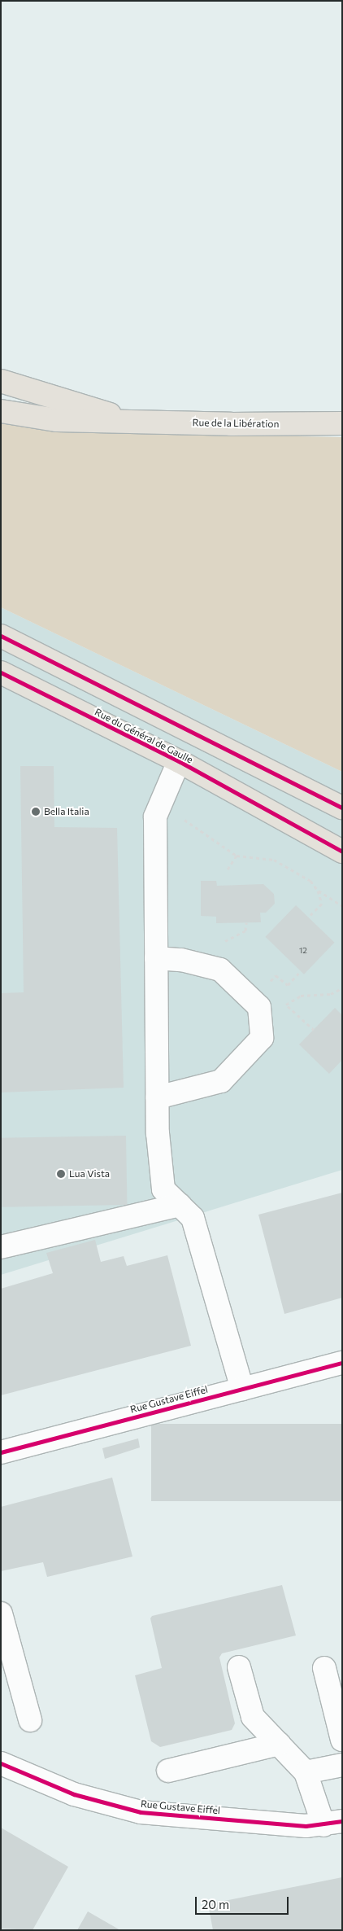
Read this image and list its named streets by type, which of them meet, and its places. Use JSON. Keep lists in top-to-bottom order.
{
  "streets": {
    "main road": ["Rue de la Libération", "Rue du Général de Gaulle"],
    "street": ["Rue Gustave Eiffel"]
  },
  "places": ["Bella Italia", "Lua Vista"],
  "house_numbers": ["12"],
  "scale_bar": "20 m"
}
